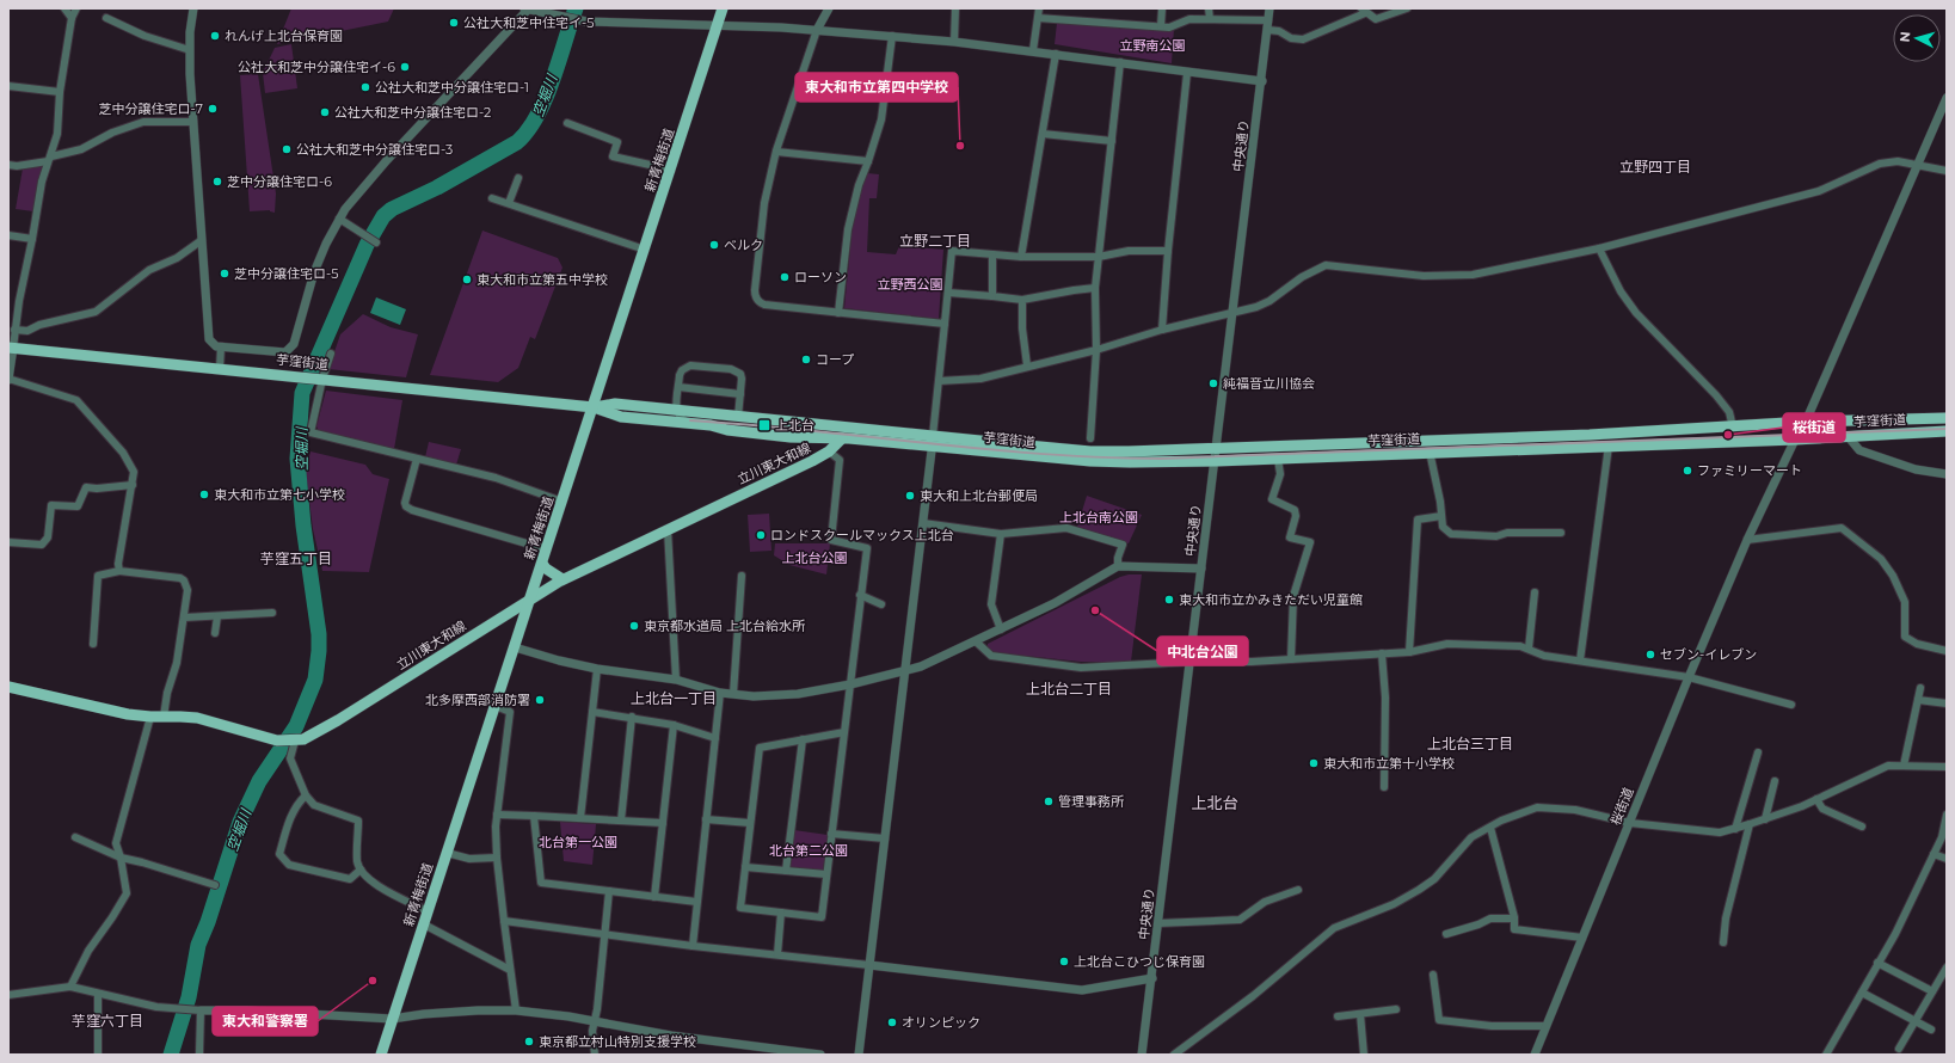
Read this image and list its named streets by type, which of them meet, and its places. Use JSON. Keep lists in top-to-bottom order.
{
  "streets": {
    "main road": ["新青梅街道", "芋窪街道", "立川東大和線"],
    "street": ["中央通り", "桜街道"]
  },
  "crossings": [
    ["中央通り", "芋窪街道"],
    ["新青梅街道", "芋窪街道"],
    ["新青梅街道", "立川東大和線"],
    ["芋窪街道", "立川東大和線"],
    ["芋窪街道", "桜街道"]
  ],
  "districts": [
    "立野四丁目",
    "立野二丁目",
    "芋窪五丁目",
    "上北台二丁目",
    "上北台一丁目",
    "上北台三丁目",
    "上北台",
    "芋窪六丁目"
  ],
  "water": ["空堀川"],
  "parks": [
    "立野南公園",
    "立野西公園",
    "上北台南公園",
    "上北台公園",
    "北台第一公園",
    "北台第二公園"
  ],
  "places": {
    "other": [
      "公社大和芝中住宅イ-5",
      "れんげ上北台保育園",
      "公社大和芝中分譲住宅イ-6",
      "公社大和芝中分譲住宅ロ-1",
      "芝中分譲住宅ロ-7",
      "公社大和芝中分譲住宅ロ-2",
      "東大和市立第四中学校",
      "公社大和芝中分譲住宅ロ-3",
      "芝中分譲住宅ロ-6",
      "ベルク",
      "芝中分譲住宅ロ-5",
      "ローソン",
      "東大和市立第五中学校",
      "コープ",
      "純福音立川協会",
      "桜街道",
      "ファミリーマート",
      "東大和市立第七小学校",
      "東大和上北台郵便局",
      "ロンドスクールマックス上北台",
      "東大和市立かみきただい児童館",
      "中北台公園",
      "東京都水道局 上北台給水所",
      "セブン-イレブン",
      "北多摩西部消防署",
      "東大和市立第十小学校",
      "管理事務所",
      "上北台こひつじ保育園",
      "東大和警察署",
      "オリンピック",
      "東京都立村山特別支援学校"
    ],
    "transit": ["上北台"]
  },
  "north": "left"
}
